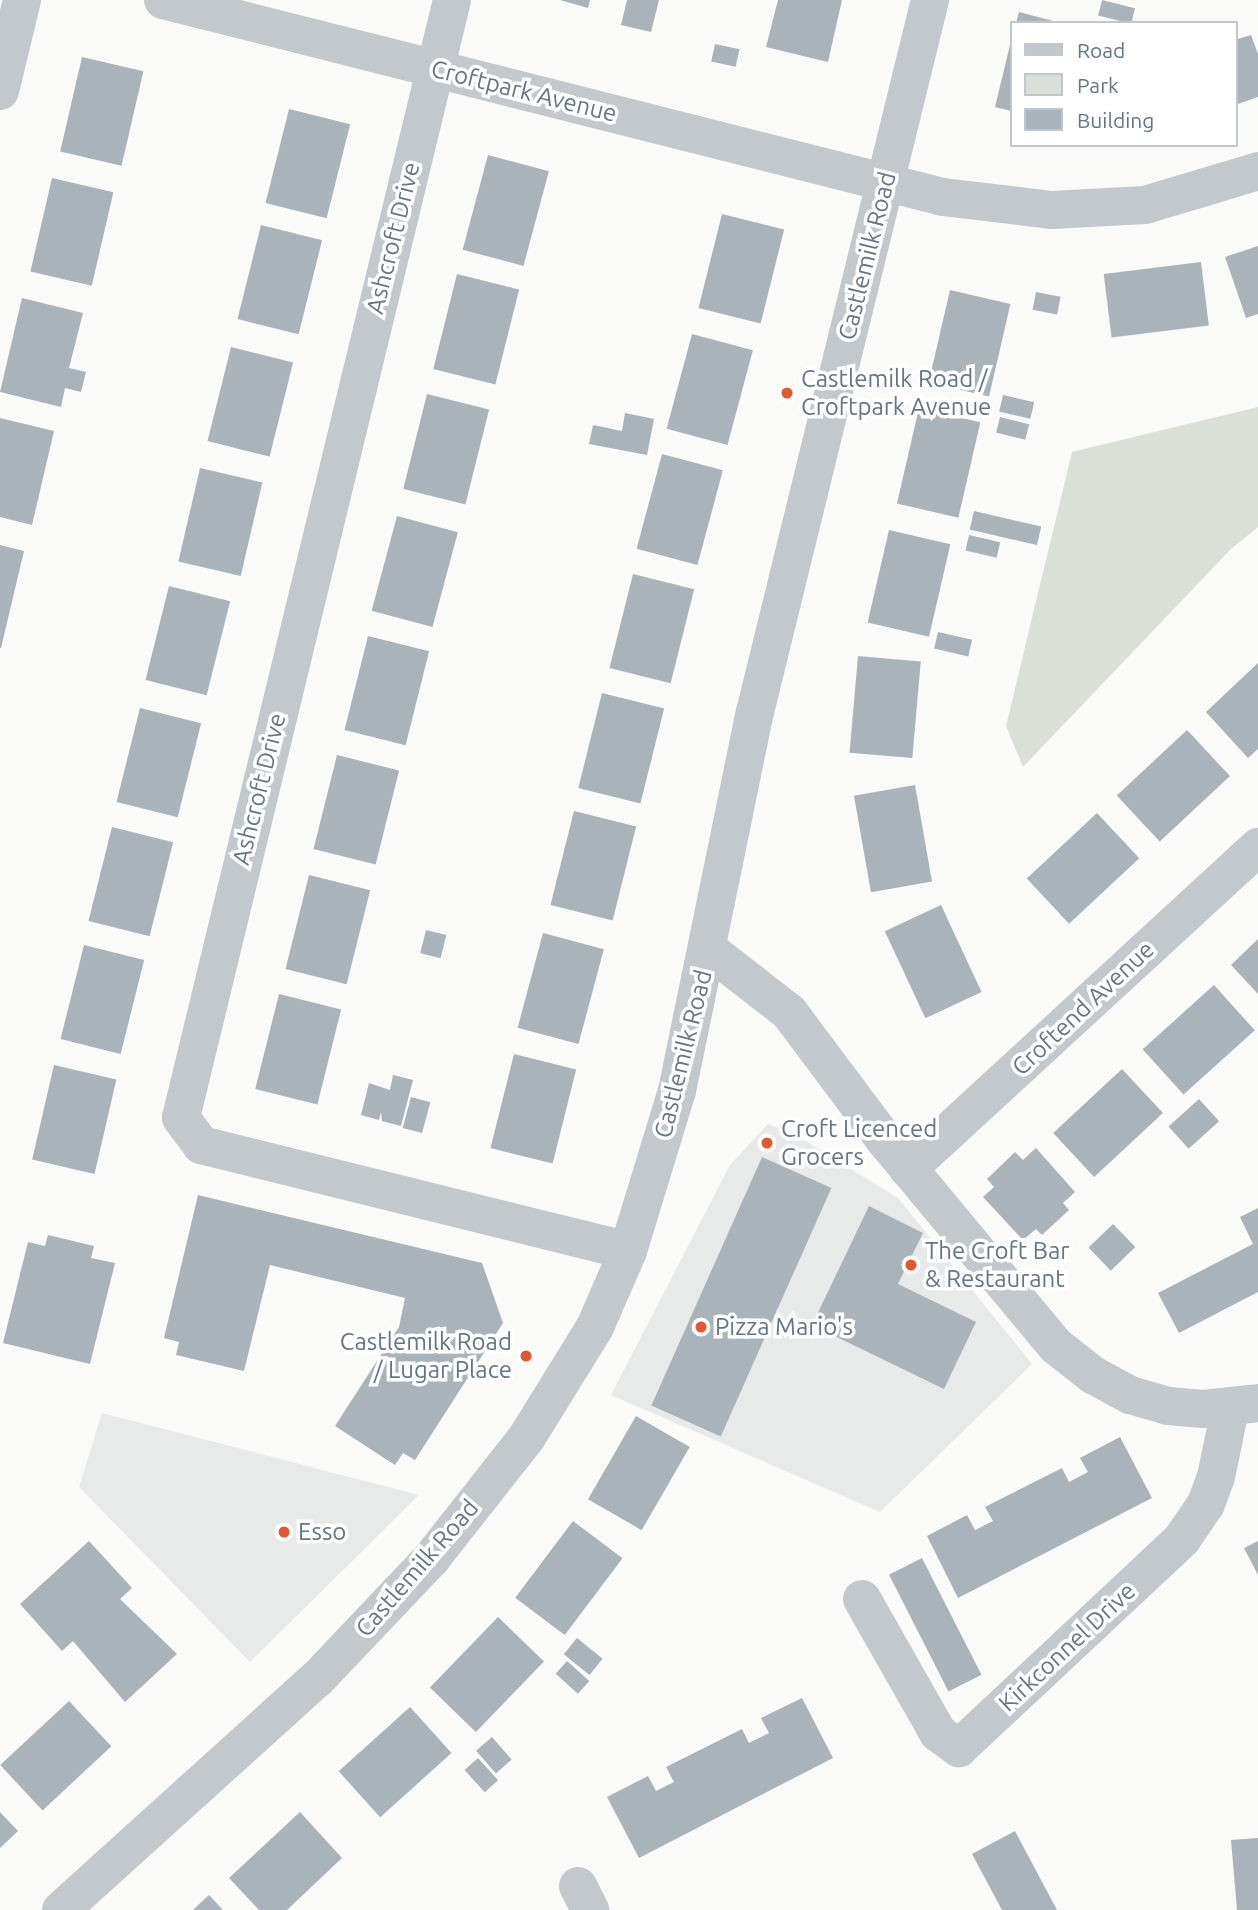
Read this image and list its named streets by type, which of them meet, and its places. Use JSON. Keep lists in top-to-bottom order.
{
  "streets": {
    "street": [
      "Croftpark Avenue",
      "Ashcroft Drive",
      "Castlemilk Road",
      "Croftend Avenue",
      "Kirkconnel Drive"
    ]
  },
  "crossings": [
    ["Croftpark Avenue", "Ashcroft Drive"],
    ["Croftpark Avenue", "Castlemilk Road"],
    ["Ashcroft Drive", "Castlemilk Road"]
  ],
  "places": [
    "Castlemilk Road / Croftpark Avenue",
    "Croft Licenced Grocers",
    "The Croft Bar & Restaurant",
    "Pizza Mario's",
    "Castlemilk Road / Lugar Place",
    "Esso"
  ],
  "legend": ["Road", "Park", "Building"]
}
